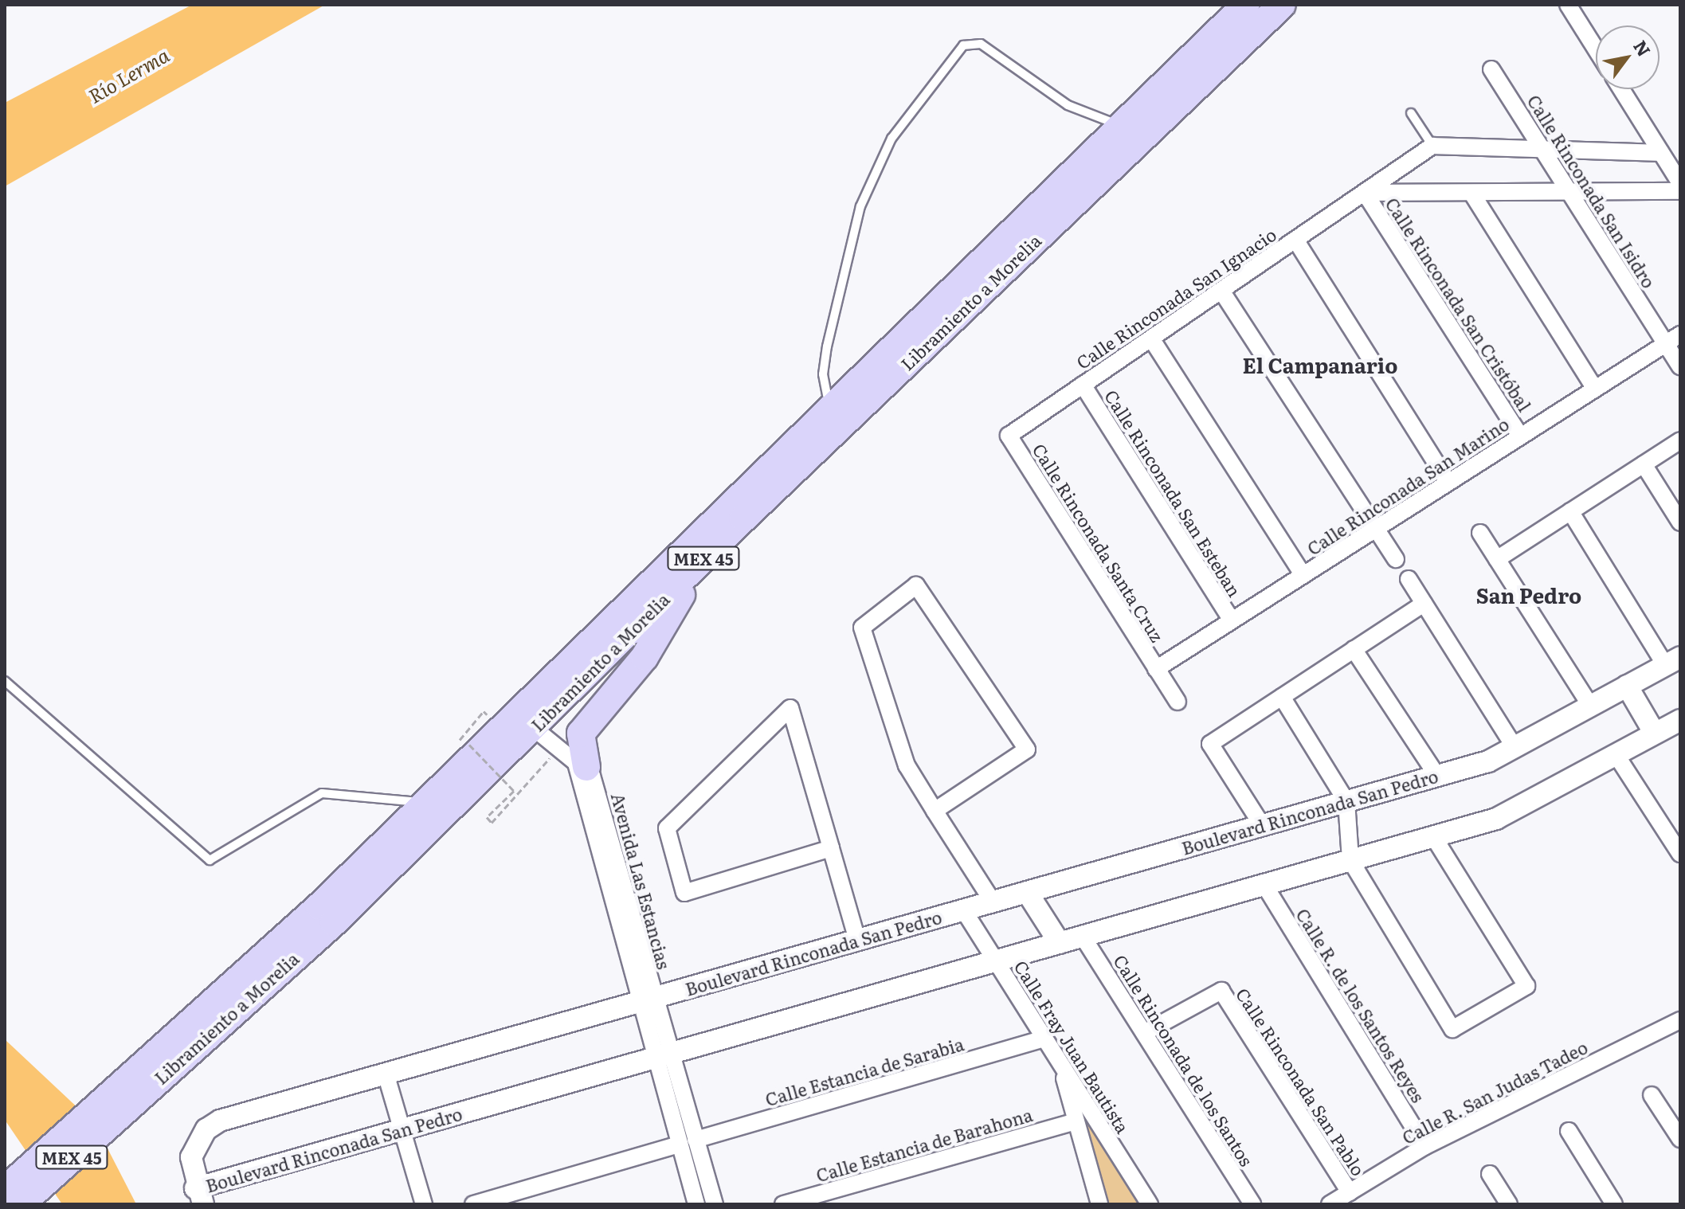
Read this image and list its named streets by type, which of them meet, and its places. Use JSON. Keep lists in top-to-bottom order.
{
  "streets": {
    "highway": ["Libramiento a Morelia", "MEX 45"],
    "street": [
      "Calle Rinconada San Isidro",
      "Calle Rinconada San Ignacio",
      "Calle Rinconada San Cristóbal",
      "Calle Rinconada San Marino",
      "Calle Rinconada San Esteban",
      "Calle Rinconada Santa Cruz",
      "Boulevard Rinconada San Pedro",
      "Avenida Las Estancias",
      "Calle R. de los Santos Reyes",
      "Calle Fray Juan Bautista",
      "Calle Rinconada de los Santos",
      "Calle Estancia de Sarabia",
      "Calle Rinconada San Pablo",
      "Calle R. San Judas Tadeo",
      "Calle Estancia de Barahona"
    ]
  },
  "crossings": [
    ["Calle Rinconada San Isidro", "Calle Rinconada San Marino"],
    ["Calle Rinconada San Ignacio", "Calle Rinconada San Cristóbal"],
    ["Calle Rinconada San Ignacio", "Calle Rinconada San Esteban"],
    ["Calle Rinconada San Ignacio", "Calle Rinconada Santa Cruz"],
    ["Calle Rinconada San Cristóbal", "Calle Rinconada San Marino"],
    ["Calle Rinconada San Marino", "Calle Rinconada San Esteban"],
    ["Calle Rinconada San Marino", "Calle Rinconada Santa Cruz"],
    ["Boulevard Rinconada San Pedro", "Avenida Las Estancias"],
    ["Boulevard Rinconada San Pedro", "Calle R. de los Santos Reyes"],
    ["Boulevard Rinconada San Pedro", "Calle Fray Juan Bautista"],
    ["Boulevard Rinconada San Pedro", "Calle Rinconada de los Santos"],
    ["Avenida Las Estancias", "Calle Estancia de Sarabia"],
    ["Calle R. de los Santos Reyes", "Calle R. San Judas Tadeo"],
    ["Calle Fray Juan Bautista", "Calle Estancia de Sarabia"],
    ["Calle Rinconada de los Santos", "Calle Rinconada San Pablo"],
    ["Calle Rinconada San Pablo", "Calle R. San Judas Tadeo"]
  ],
  "districts": ["El Campanario", "San Pedro"],
  "water": ["Río Lerma"],
  "north": "top right"
}
